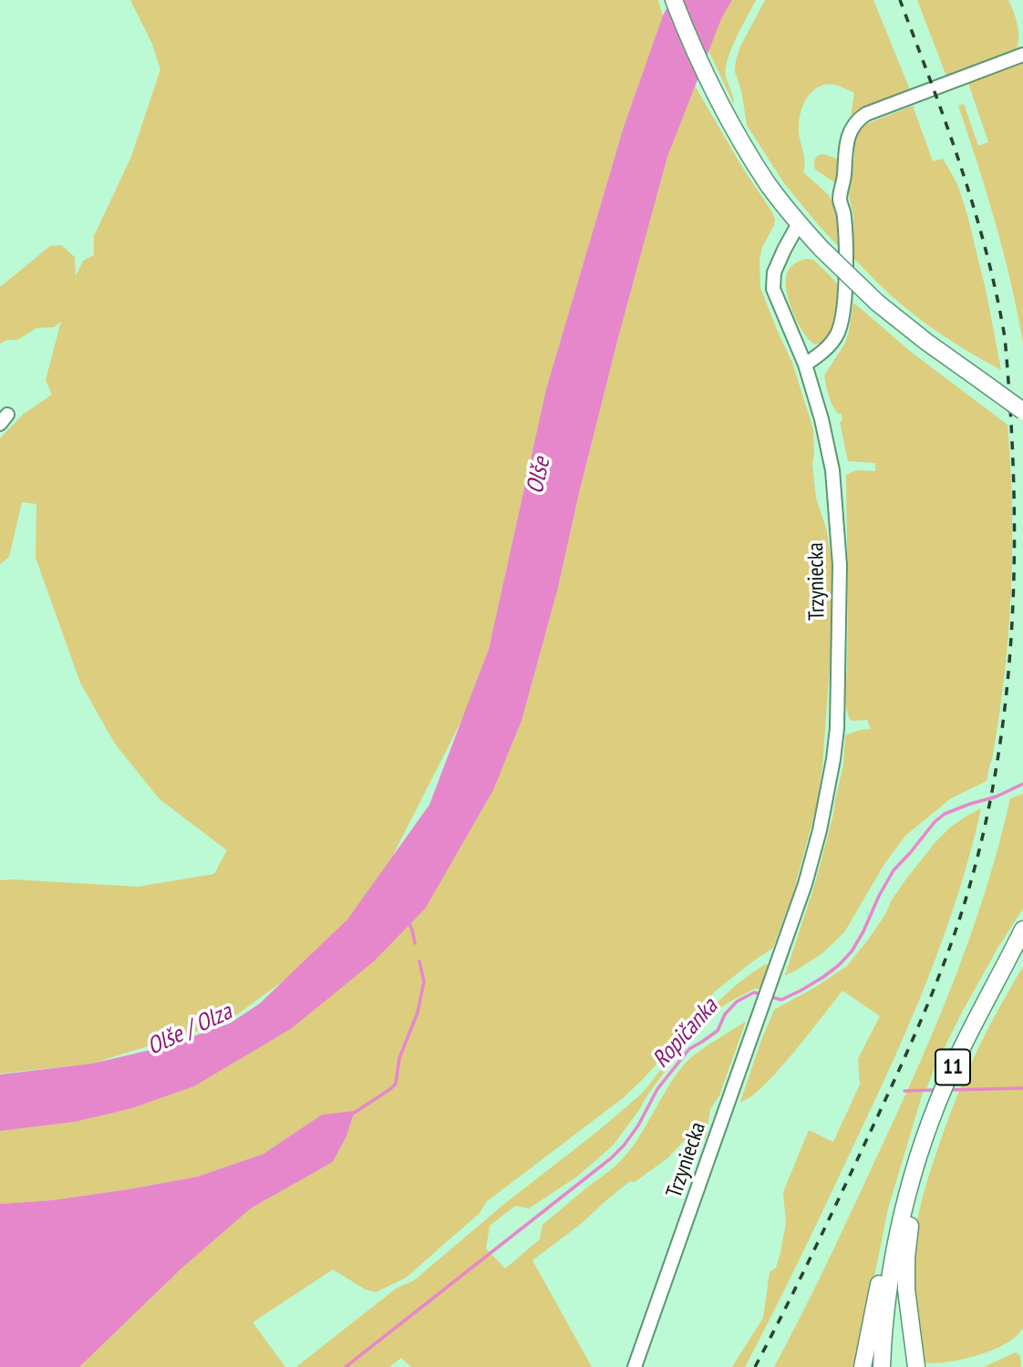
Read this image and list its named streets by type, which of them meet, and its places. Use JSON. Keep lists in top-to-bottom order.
{
  "streets": {
    "main road": ["11"],
    "street": ["Trzyniecka"]
  },
  "water": ["Olše", "Olše / Olza", "Ropičanka"]
}
